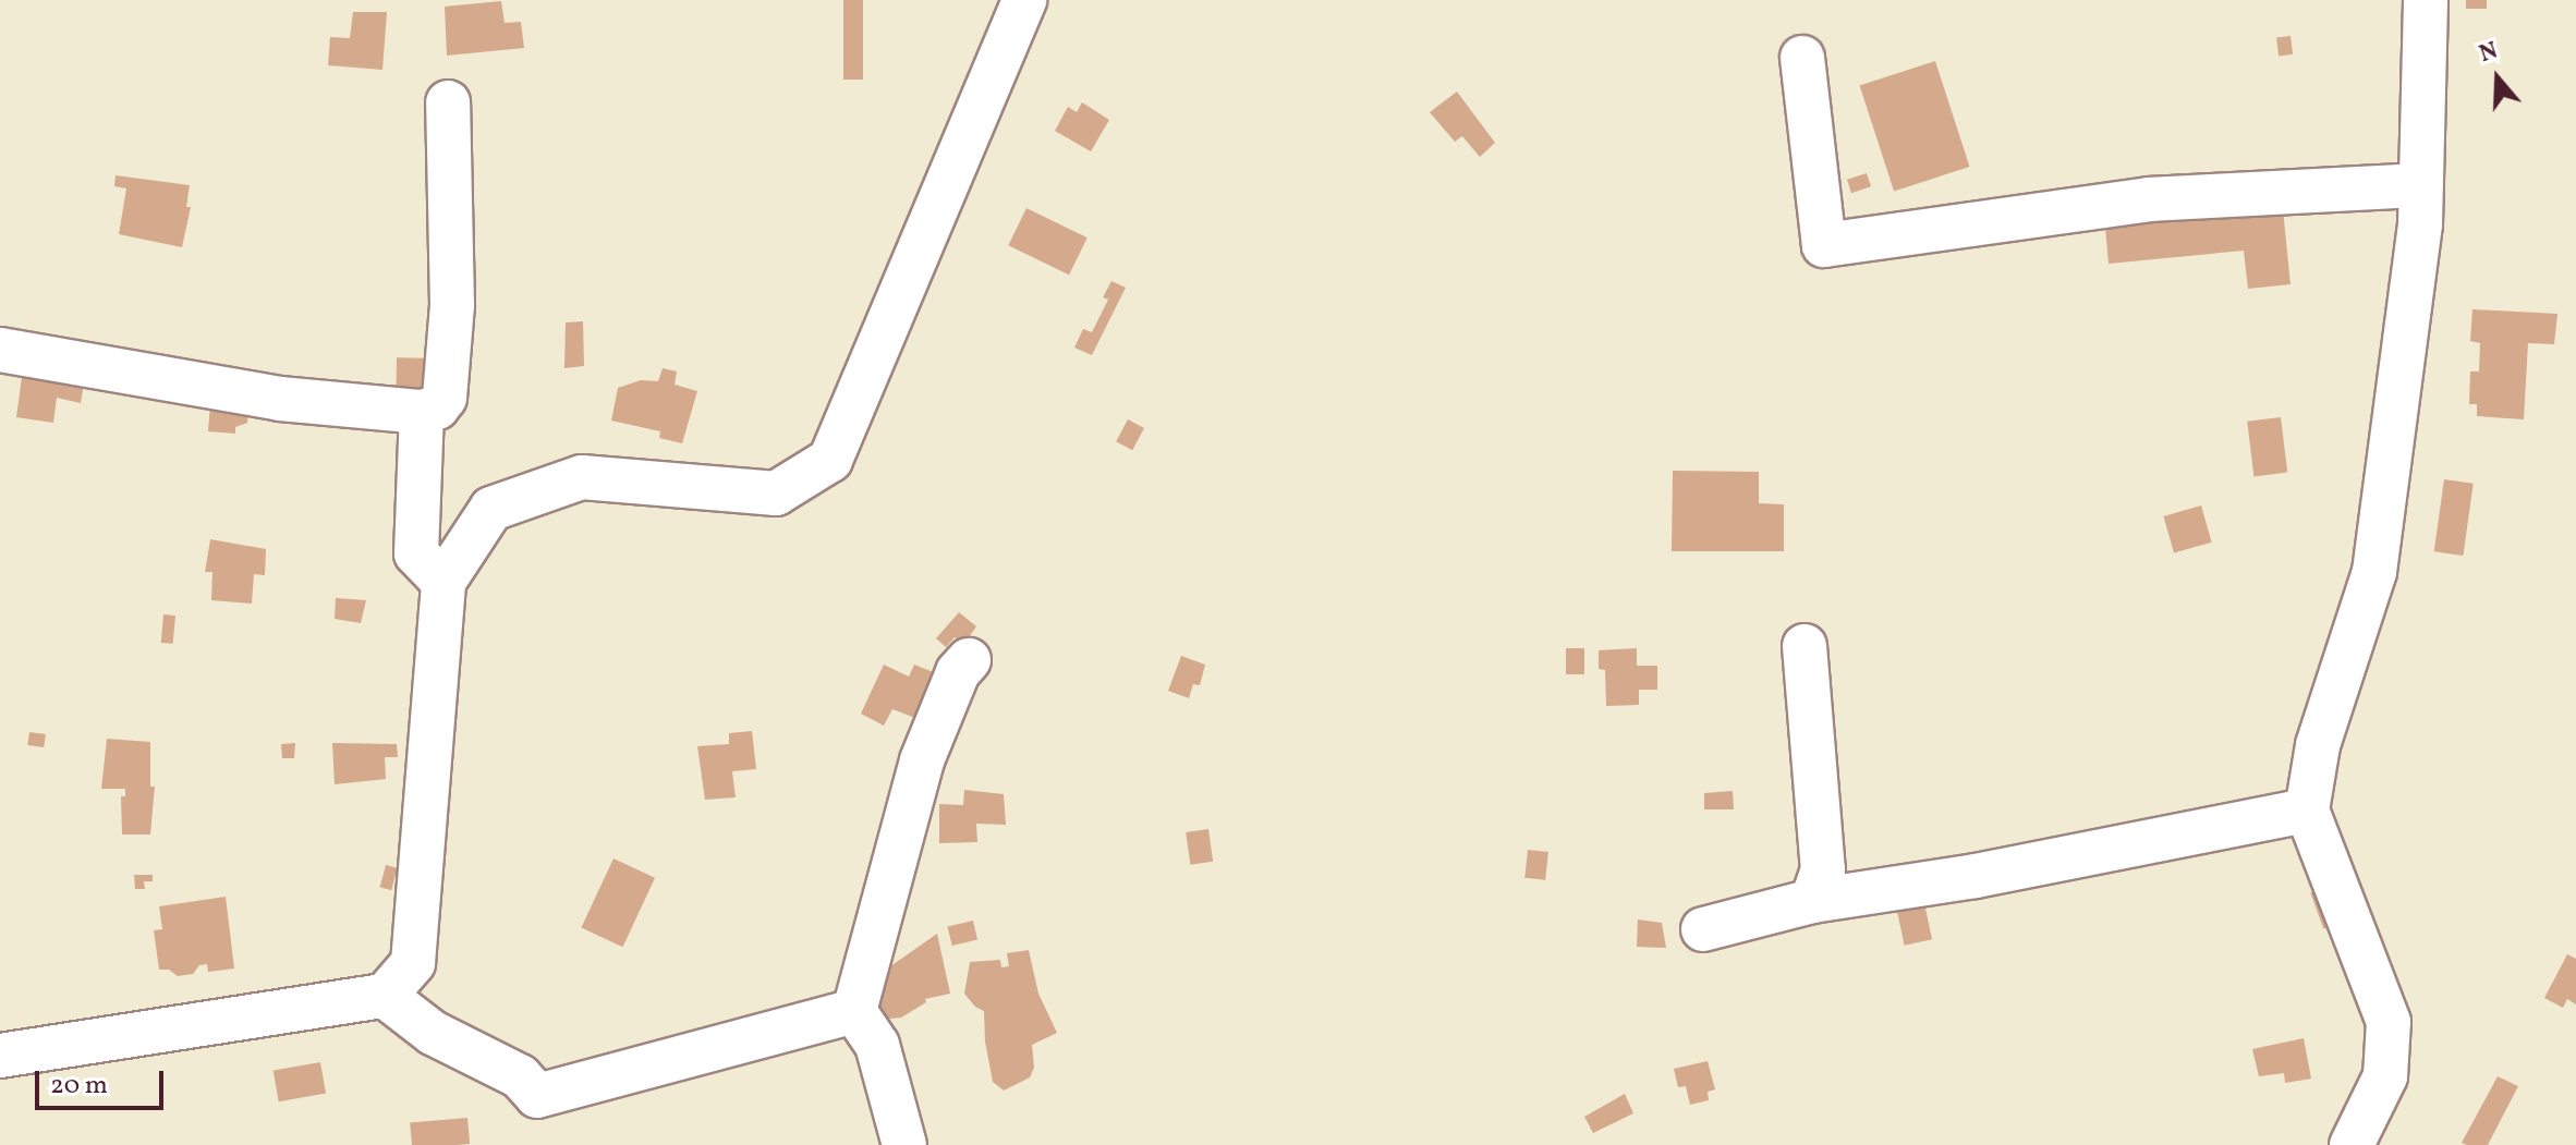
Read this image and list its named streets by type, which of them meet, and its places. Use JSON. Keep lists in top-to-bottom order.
{
  "scale_bar": "20 m",
  "north": "top"
}
